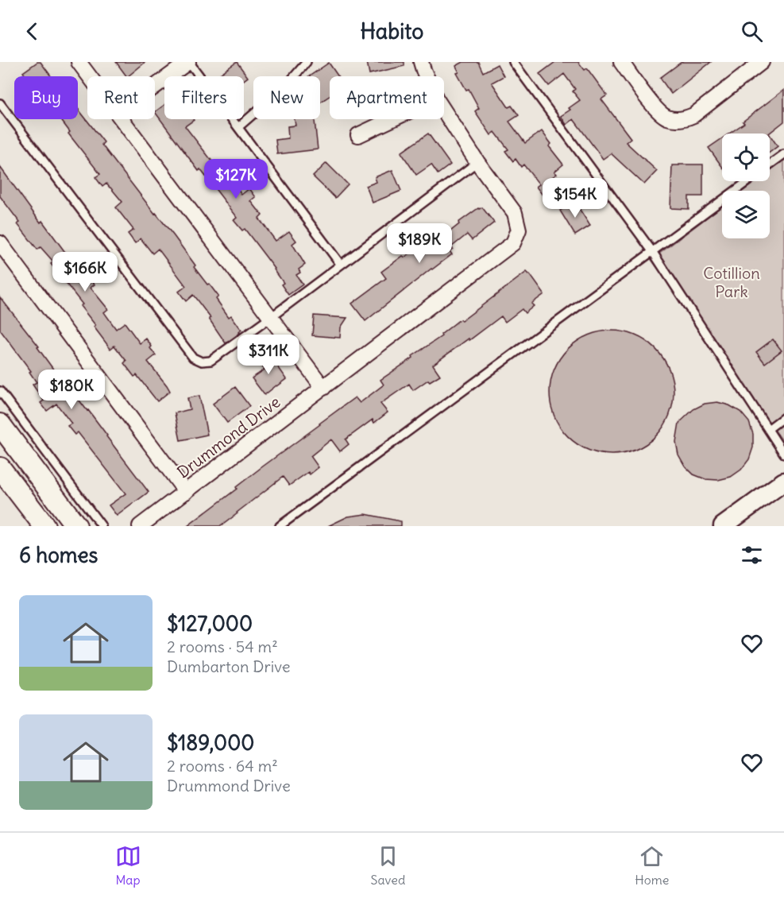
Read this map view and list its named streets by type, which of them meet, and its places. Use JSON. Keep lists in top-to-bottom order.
{
  "streets": {
    "street": ["Drummond Drive"]
  },
  "parks": ["Cotillion Park"],
  "page": {
    "header": "Habito",
    "chip": [
      "Buy",
      "Rent",
      "Filters",
      "New",
      "Apartment"
    ],
    "price": [
      "$127K",
      "$154K",
      "$189K",
      "$166K",
      "$311K",
      "$180K"
    ],
    "heading": "6 homes",
    "list": [
      {
        "name": "$127,000",
        "note": "2 rooms · 54 m² · Dumbarton Drive"
      },
      {
        "name": "$189,000",
        "note": "2 rooms · 64 m² · Drummond Drive"
      }
    ],
    "tabs": ["Map", "Saved", "Home"]
  }
}
